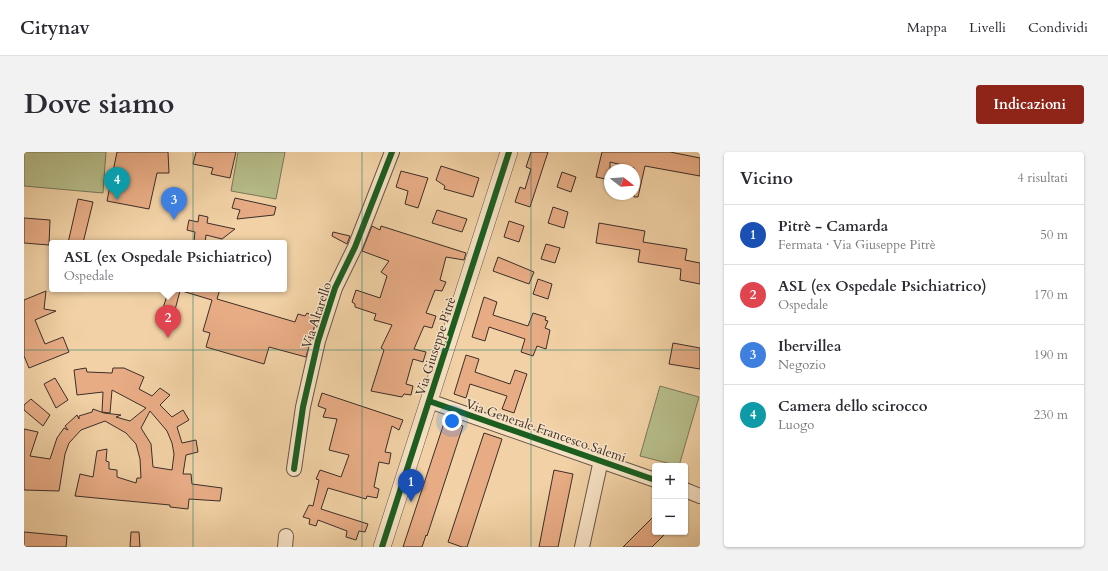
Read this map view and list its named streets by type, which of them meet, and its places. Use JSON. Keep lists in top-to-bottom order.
{
  "streets": {
    "street": ["Via Altarello", "Via Giuseppe Pitrè", "Via Generale Francesco Salemi"]
  },
  "crossings": [
    ["Via Giuseppe Pitrè", "Via Generale Francesco Salemi"]
  ],
  "north": "right",
  "page": {
    "header": "Citynav",
    "nav": ["Mappa", "Livelli", "Condividi"],
    "title": "Dove siamo",
    "buttons": "Indicazioni",
    "heading": ["Vicino", "4 risultati"],
    "pins": [
      "4",
      "3",
      "2",
      "1"
    ],
    "list": [
      {
        "mark": "1",
        "name": "Pitrè - Camarda",
        "note": "Fermata · Via Giuseppe Pitrè",
        "value": "50 m"
      },
      {
        "mark": "2",
        "name": "ASL (ex Ospedale Psichiatrico)",
        "note": "Ospedale",
        "value": "170 m"
      },
      {
        "mark": "3",
        "name": "Ibervillea",
        "note": "Negozio",
        "value": "190 m"
      },
      {
        "mark": "4",
        "name": "Camera dello scirocco",
        "note": "Luogo",
        "value": "230 m"
      }
    ],
    "popup": ["ASL (ex Ospedale Psichiatrico)", "Ospedale"],
    "map_buttons": ["+", "−"]
  }
}
